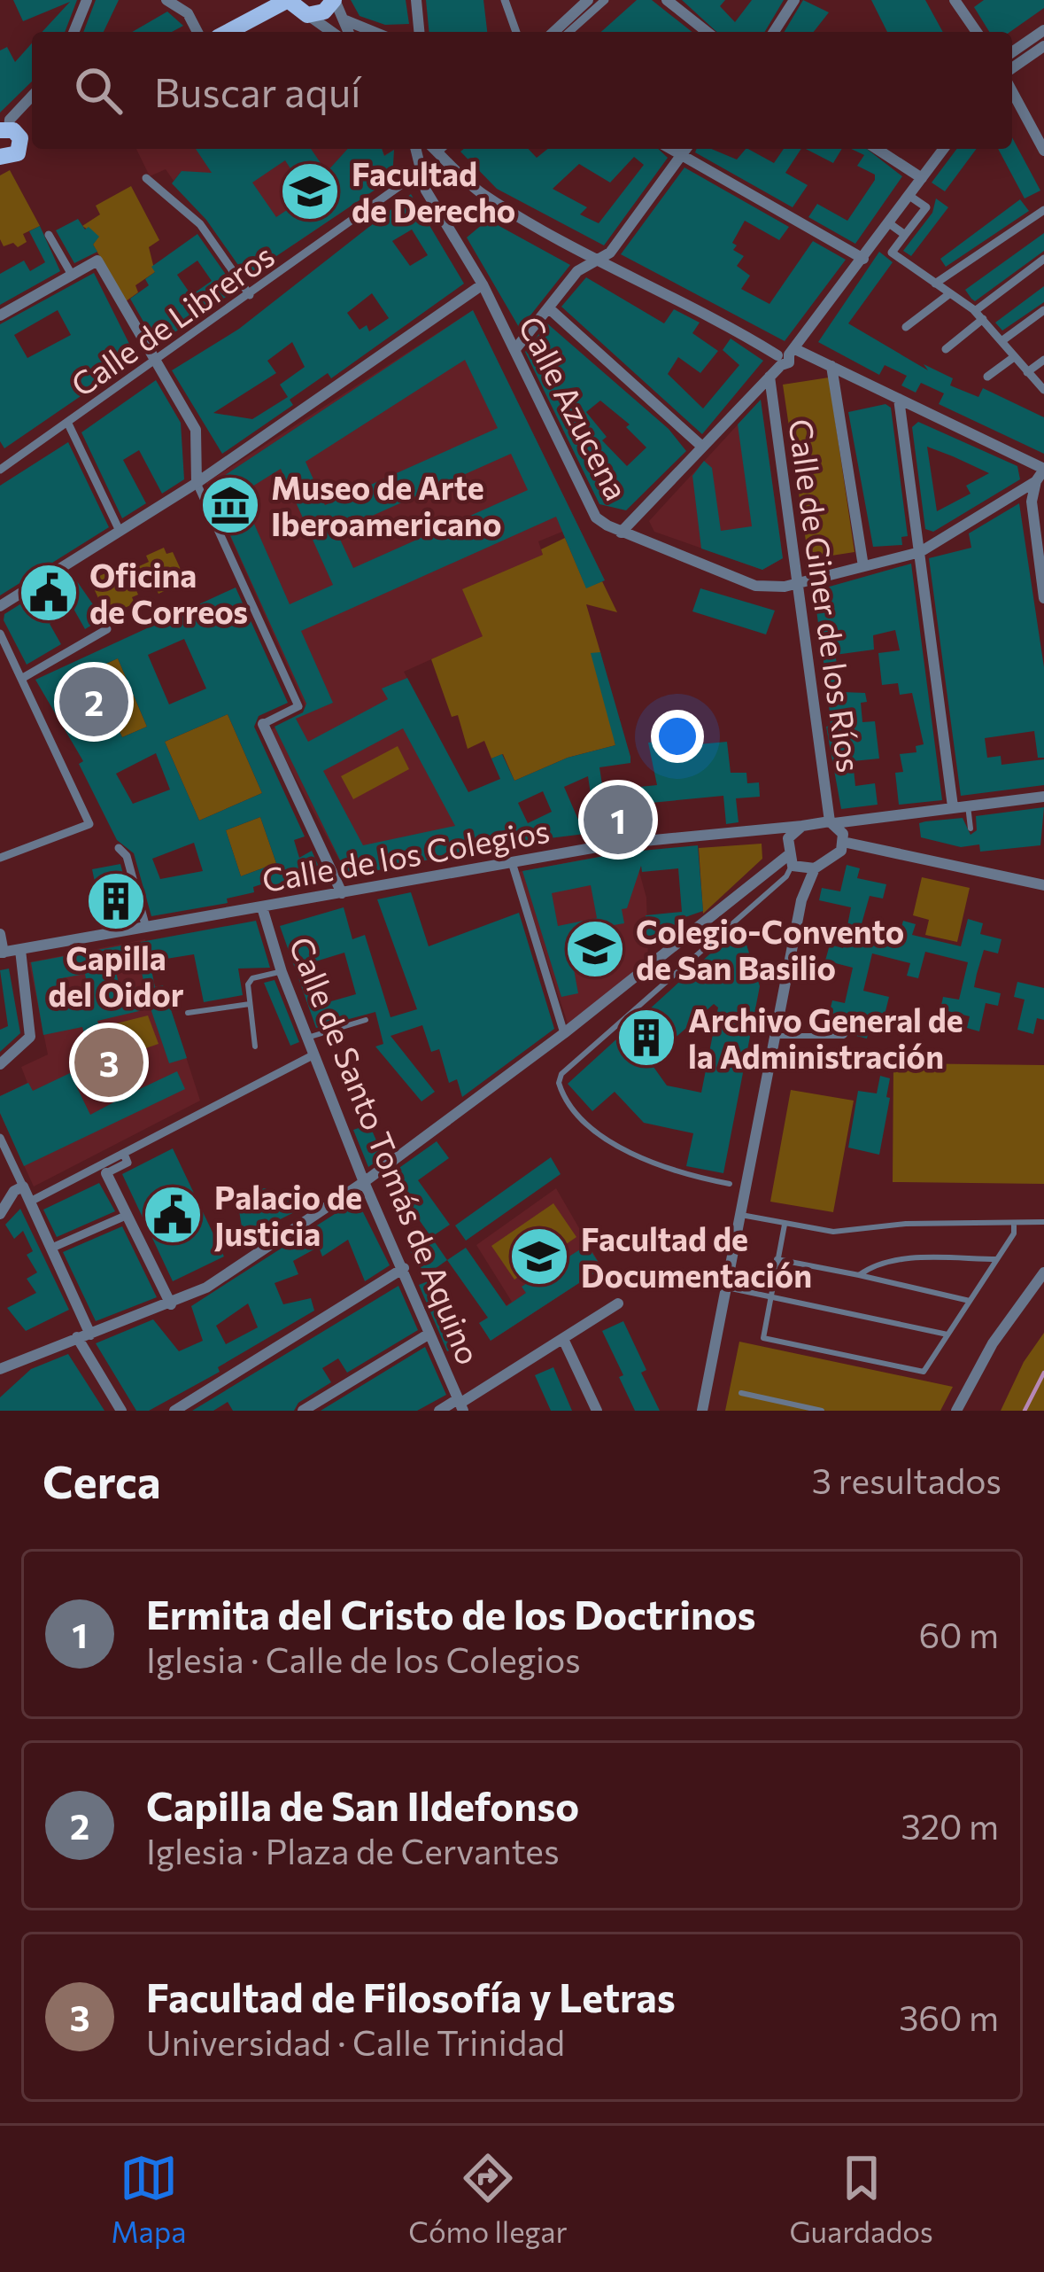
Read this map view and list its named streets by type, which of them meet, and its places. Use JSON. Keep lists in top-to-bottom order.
{
  "streets": {
    "street": [
      "Calle de Libreros",
      "Calle Azucena",
      "Calle de Giner de los Ríos",
      "Calle de los Colegios",
      "Calle de Santo Tomás de Aquino"
    ]
  },
  "crossings": [
    ["Calle de Libreros", "Calle Azucena"],
    ["Calle Azucena", "Calle de Giner de los Ríos"],
    ["Calle de Giner de los Ríos", "Calle de los Colegios"],
    ["Calle de los Colegios", "Calle de Santo Tomás de Aquino"]
  ],
  "places": {
    "school or university": ["Facultad de Derecho", "Colegio-Convento de San Basilio", "Facultad de Documentación"],
    "museum": ["Museo de Arte Iberoamericano"],
    "public building": ["Oficina de Correos", "Palacio de Justicia"],
    "building": ["Capilla del Oidor", "Archivo General de la Administración"]
  },
  "page": {
    "search": "Buscar aquí",
    "pins": ["2", "1", "3"],
    "heading": ["Cerca", "3 resultados"],
    "list": [
      {
        "mark": "1",
        "name": "Ermita del Cristo de los Doctrinos",
        "note": "Iglesia · Calle de los Colegios",
        "value": "60 m"
      },
      {
        "mark": "2",
        "name": "Capilla de San Ildefonso",
        "note": "Iglesia · Plaza de Cervantes",
        "value": "320 m"
      },
      {
        "mark": "3",
        "name": "Facultad de Filosofía y Letras",
        "note": "Universidad · Calle Trinidad",
        "value": "360 m"
      }
    ],
    "nav": ["Mapa", "Cómo llegar", "Guardados"]
  }
}
